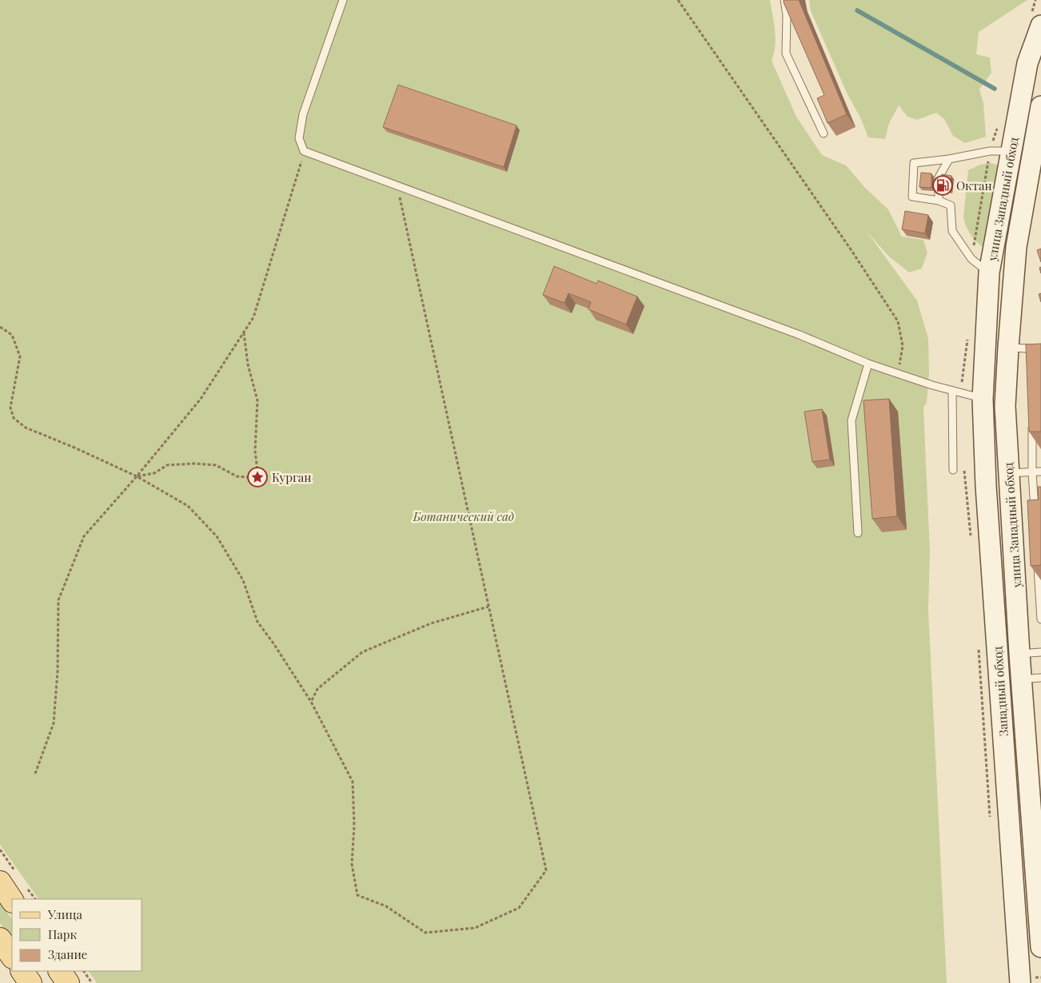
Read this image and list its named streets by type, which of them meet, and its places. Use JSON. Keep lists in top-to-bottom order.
{
  "streets": {
    "main road": ["улица Западный обход", "Западный обход"]
  },
  "crossings": [
    ["улица Западный обход", "Западный обход"]
  ],
  "parks": ["Ботанический сад"],
  "places": {
    "fuel station": ["Октан"],
    "place": ["Курган"]
  },
  "legend": ["Улица", "Парк", "Здание"]
}
